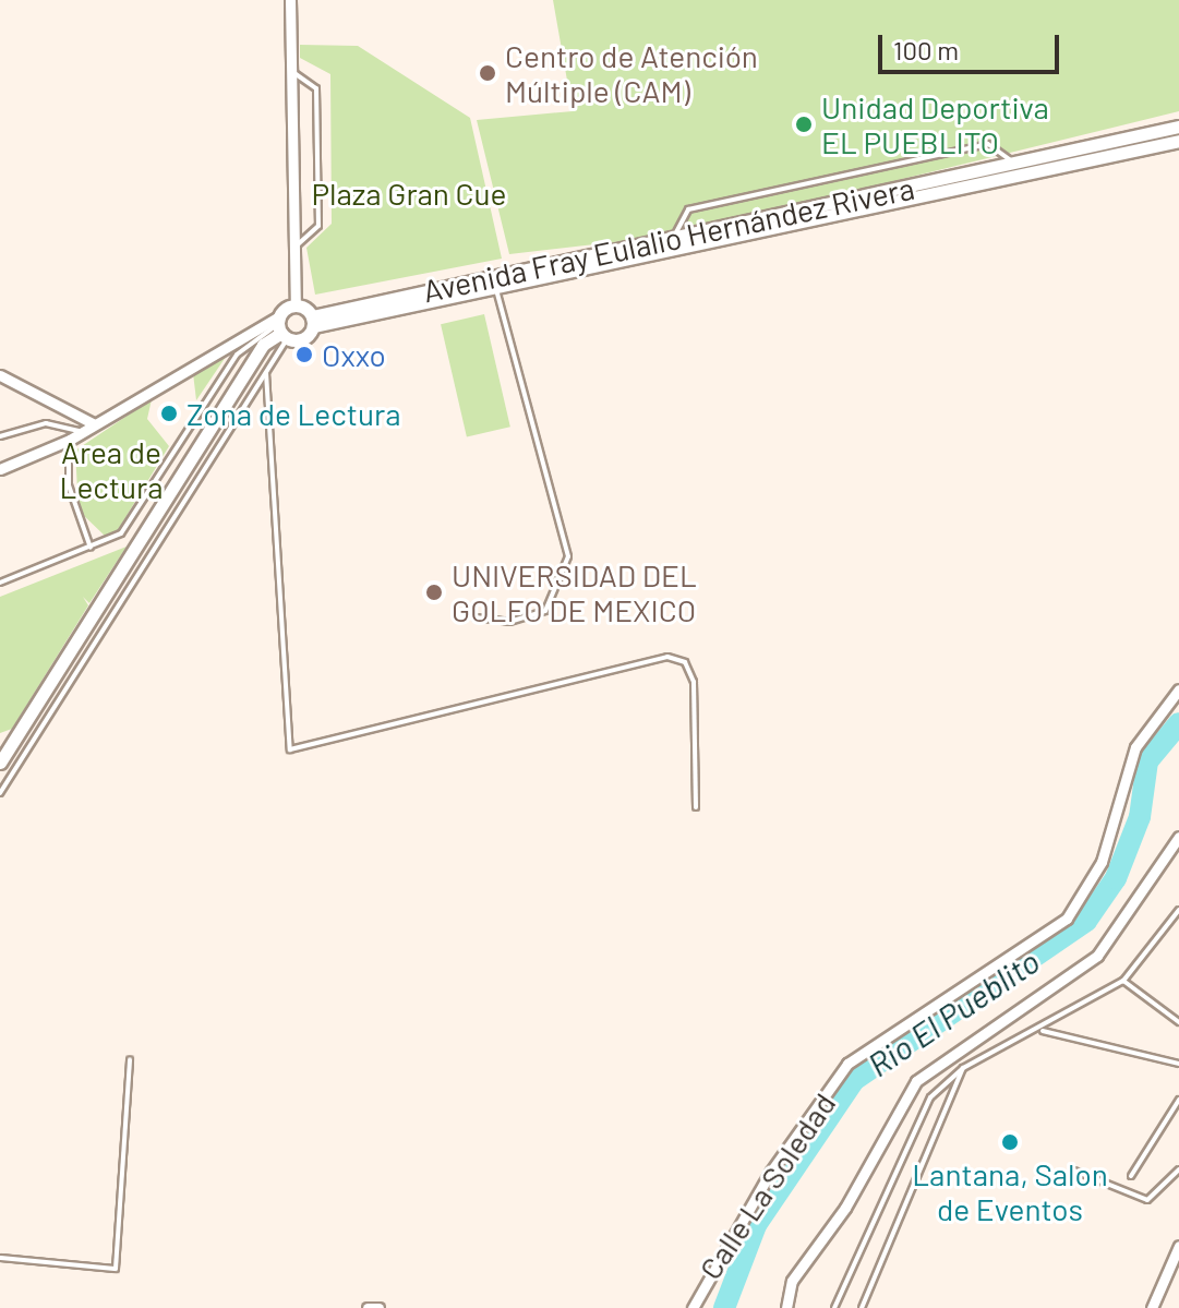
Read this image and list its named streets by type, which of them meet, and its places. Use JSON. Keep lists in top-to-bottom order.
{
  "streets": {
    "street": ["Avenida Fray Eulalio Hernández Rivera", "Calle La Soledad"]
  },
  "water": ["Rio El Pueblito"],
  "parks": ["Plaza Gran Cue", "Area de Lectura"],
  "places": [
    "Centro de Atención Múltiple (CAM)",
    "Unidad Deportiva EL PUEBLITO",
    "Oxxo",
    "Zona de Lectura",
    "UNIVERSIDAD DEL GOLFO DE MEXICO",
    "Lantana, Salon de Eventos"
  ],
  "scale_bar": "100 m"
}
